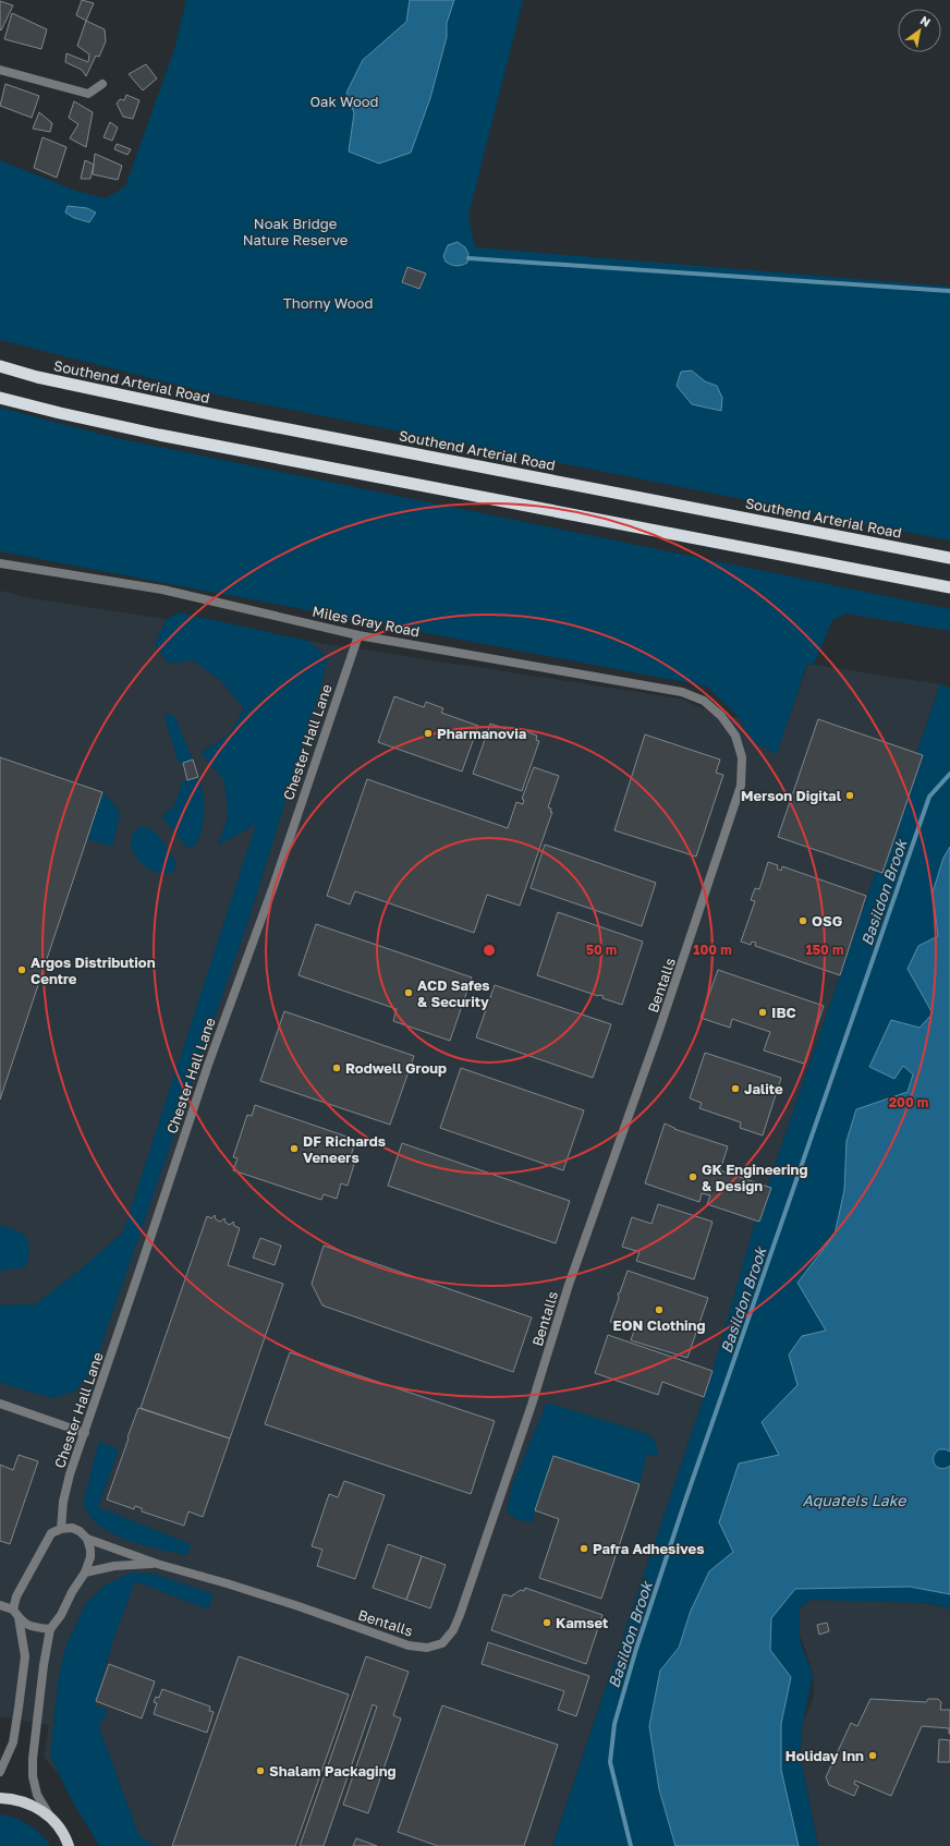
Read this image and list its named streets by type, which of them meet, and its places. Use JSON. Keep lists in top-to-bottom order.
{
  "streets": {
    "highway": ["Southend Arterial Road"],
    "street": ["Miles Gray Road", "Chester Hall Lane", "Bentalls"]
  },
  "crossings": [
    ["Miles Gray Road", "Chester Hall Lane"],
    ["Miles Gray Road", "Bentalls"],
    ["Chester Hall Lane", "Bentalls"]
  ],
  "water": ["Basildon Brook", "Aquatels Lake"],
  "parks": ["Oak Wood", "Noak Bridge Nature Reserve", "Thorny Wood"],
  "places": [
    "Pharmanovia",
    "Merson Digital",
    "OSG",
    "Argos Distribution Centre",
    "ACD Safes & Security",
    "IBC",
    "Rodwell Group",
    "Jalite",
    "DF Richards Veneers",
    "GK Engineering & Design",
    "EON Clothing",
    "Pafra Adhesives",
    "Kamset",
    "Holiday Inn",
    "Shalam Packaging"
  ],
  "north": "top right",
  "rings": [
    "50 m",
    "100 m",
    "150 m",
    "200 m"
  ]
}
